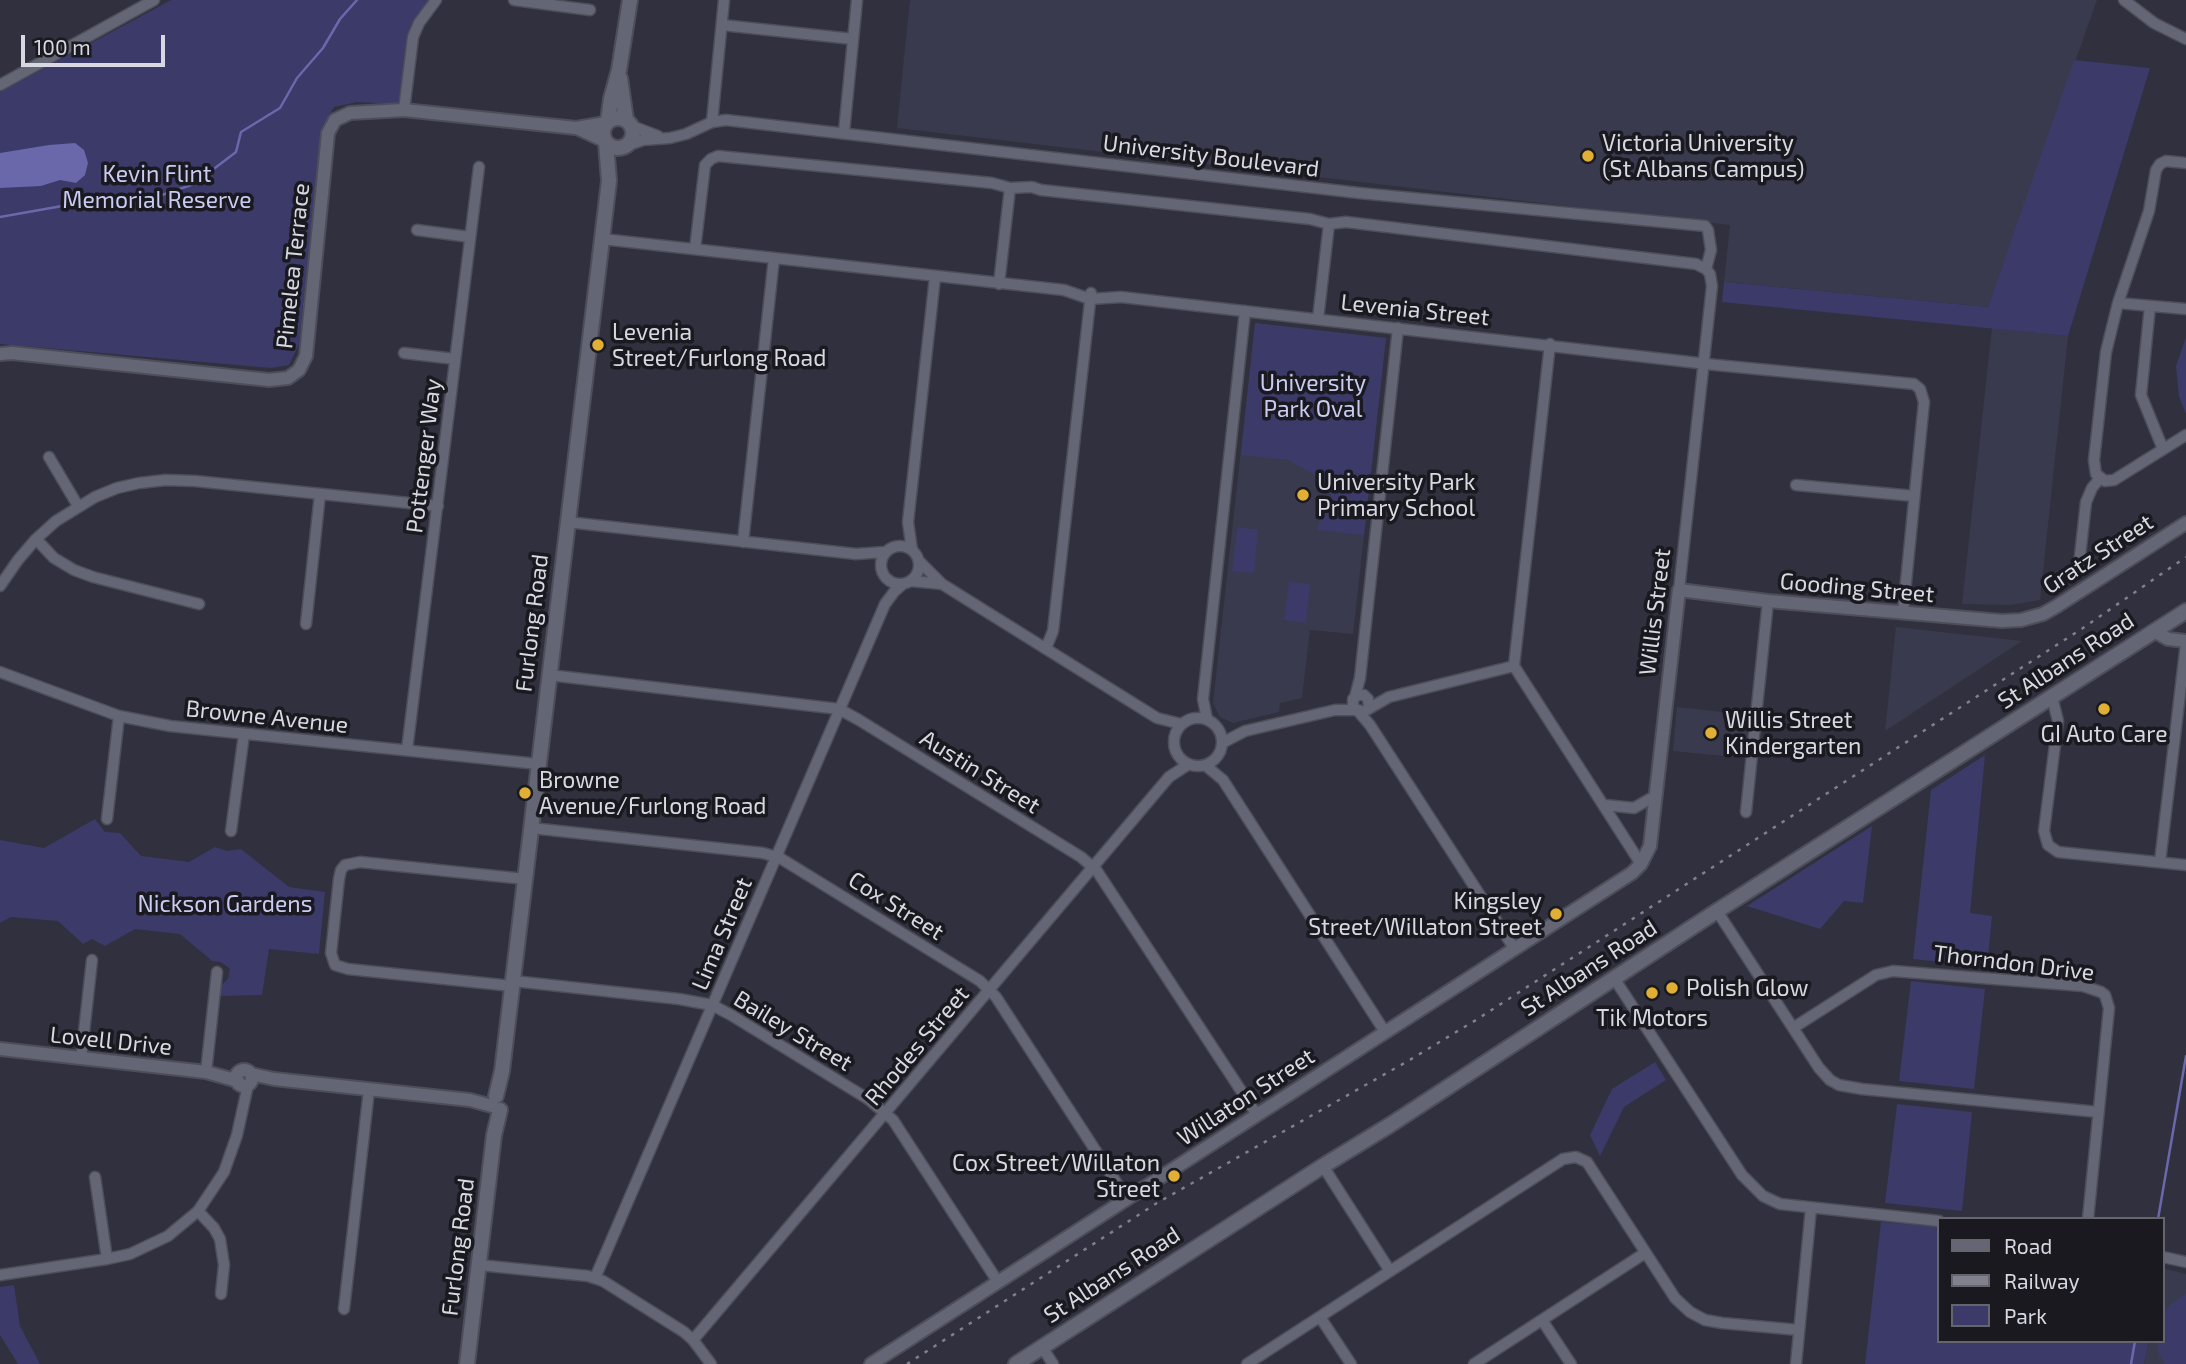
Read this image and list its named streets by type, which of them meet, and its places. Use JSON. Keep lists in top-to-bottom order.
{
  "streets": {
    "main road": ["Furlong Road", "St Albans Road"],
    "street": [
      "University Boulevard",
      "Pimelea Terrace",
      "Levenia Street",
      "Pottenger Way",
      "Gratz Street",
      "Gooding Street",
      "Willis Street",
      "Browne Avenue",
      "Austin Street",
      "Cox Street",
      "Lima Street",
      "Thorndon Drive",
      "Bailey Street",
      "Lovell Drive",
      "Rhodes Street",
      "Willaton Street"
    ]
  },
  "crossings": [
    ["University Boulevard", "Pimelea Terrace"],
    ["University Boulevard", "Willis Street"],
    ["University Boulevard", "Furlong Road"],
    ["Pimelea Terrace", "Furlong Road"],
    ["Levenia Street", "Willis Street"],
    ["Levenia Street", "Furlong Road"],
    ["Pottenger Way", "Browne Avenue"],
    ["Gratz Street", "Gooding Street"],
    ["Gooding Street", "Willis Street"],
    ["Willis Street", "Willaton Street"],
    ["Furlong Road", "Browne Avenue"],
    ["Furlong Road", "Austin Street"],
    ["Furlong Road", "Cox Street"],
    ["Furlong Road", "Bailey Street"],
    ["Furlong Road", "Lovell Drive"],
    ["Austin Street", "Lima Street"],
    ["Austin Street", "Rhodes Street"],
    ["Austin Street", "Willaton Street"],
    ["Cox Street", "Lima Street"],
    ["Cox Street", "Rhodes Street"],
    ["Cox Street", "Willaton Street"],
    ["Lima Street", "Bailey Street"],
    ["Bailey Street", "Rhodes Street"],
    ["Bailey Street", "Willaton Street"]
  ],
  "parks": ["Kevin Flint Memorial Reserve", "University Park Oval", "Nickson Gardens"],
  "places": [
    "Victoria University (St Albans Campus)",
    "Levenia Street/Furlong Road",
    "University Park Primary School",
    "GI Auto Care",
    "Willis Street Kindergarten",
    "Browne Avenue/Furlong Road",
    "Kingsley Street/Willaton Street",
    "Polish Glow",
    "Tik Motors",
    "Cox Street/Willaton Street"
  ],
  "legend": ["Road", "Railway", "Park"],
  "scale_bar": "100 m"
}
